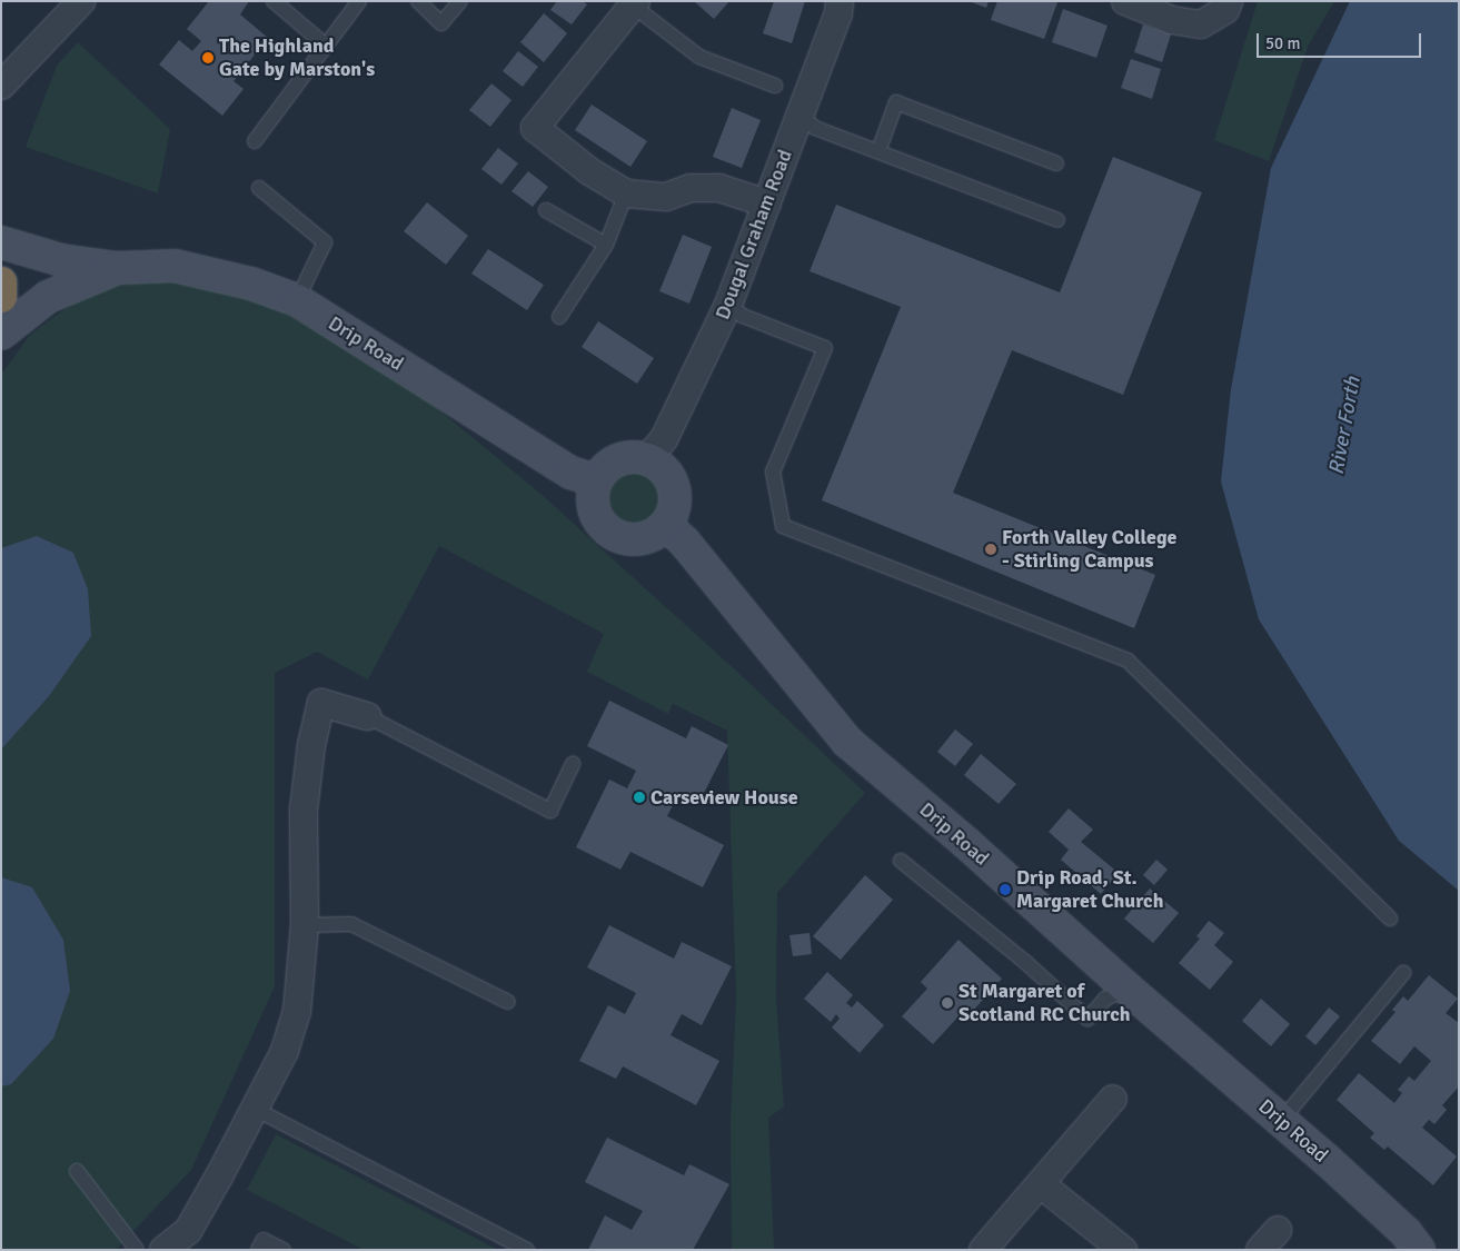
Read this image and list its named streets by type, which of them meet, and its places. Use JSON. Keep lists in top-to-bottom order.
{
  "streets": {
    "street": ["Dougal Graham Road", "Drip Road"]
  },
  "crossings": [
    ["Dougal Graham Road", "Drip Road"]
  ],
  "water": ["River Forth"],
  "places": [
    "The Highland Gate by Marston's",
    "Forth Valley College - Stirling Campus",
    "Carseview House",
    "Drip Road, St. Margaret Church",
    "St Margaret of Scotland RC Church"
  ],
  "scale_bar": "50 m"
}
